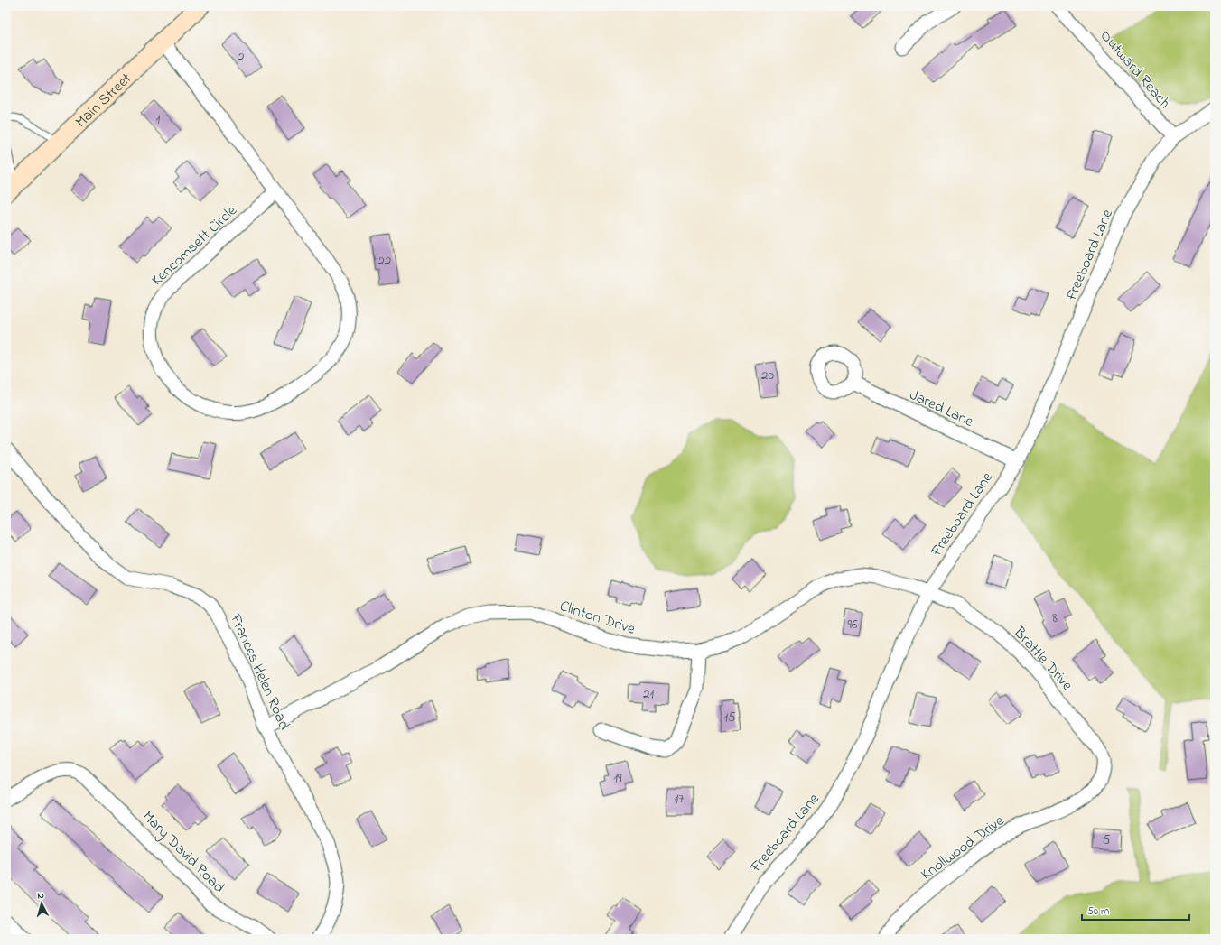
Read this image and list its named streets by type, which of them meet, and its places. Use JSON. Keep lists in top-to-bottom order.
{
  "streets": {
    "main road": ["Main Street"],
    "street": [
      "Outward Reach",
      "Kencomsett Circle",
      "Freeboard Lane",
      "Jared Lane",
      "Clinton Drive",
      "Brattle Drive",
      "Frances Helen Road",
      "Knollwood Drive",
      "Mary David Road"
    ]
  },
  "crossings": [
    ["Outward Reach", "Freeboard Lane"],
    ["Main Street", "Kencomsett Circle"],
    ["Freeboard Lane", "Jared Lane"],
    ["Freeboard Lane", "Clinton Drive"],
    ["Freeboard Lane", "Brattle Drive"],
    ["Clinton Drive", "Brattle Drive"],
    ["Clinton Drive", "Frances Helen Road"],
    ["Brattle Drive", "Knollwood Drive"]
  ],
  "house_numbers": [
    "2",
    "1",
    "22",
    "20",
    "8",
    "96",
    "21",
    "15",
    "19",
    "17",
    "5"
  ],
  "scale_bar": "50 m",
  "north": "top"
}
